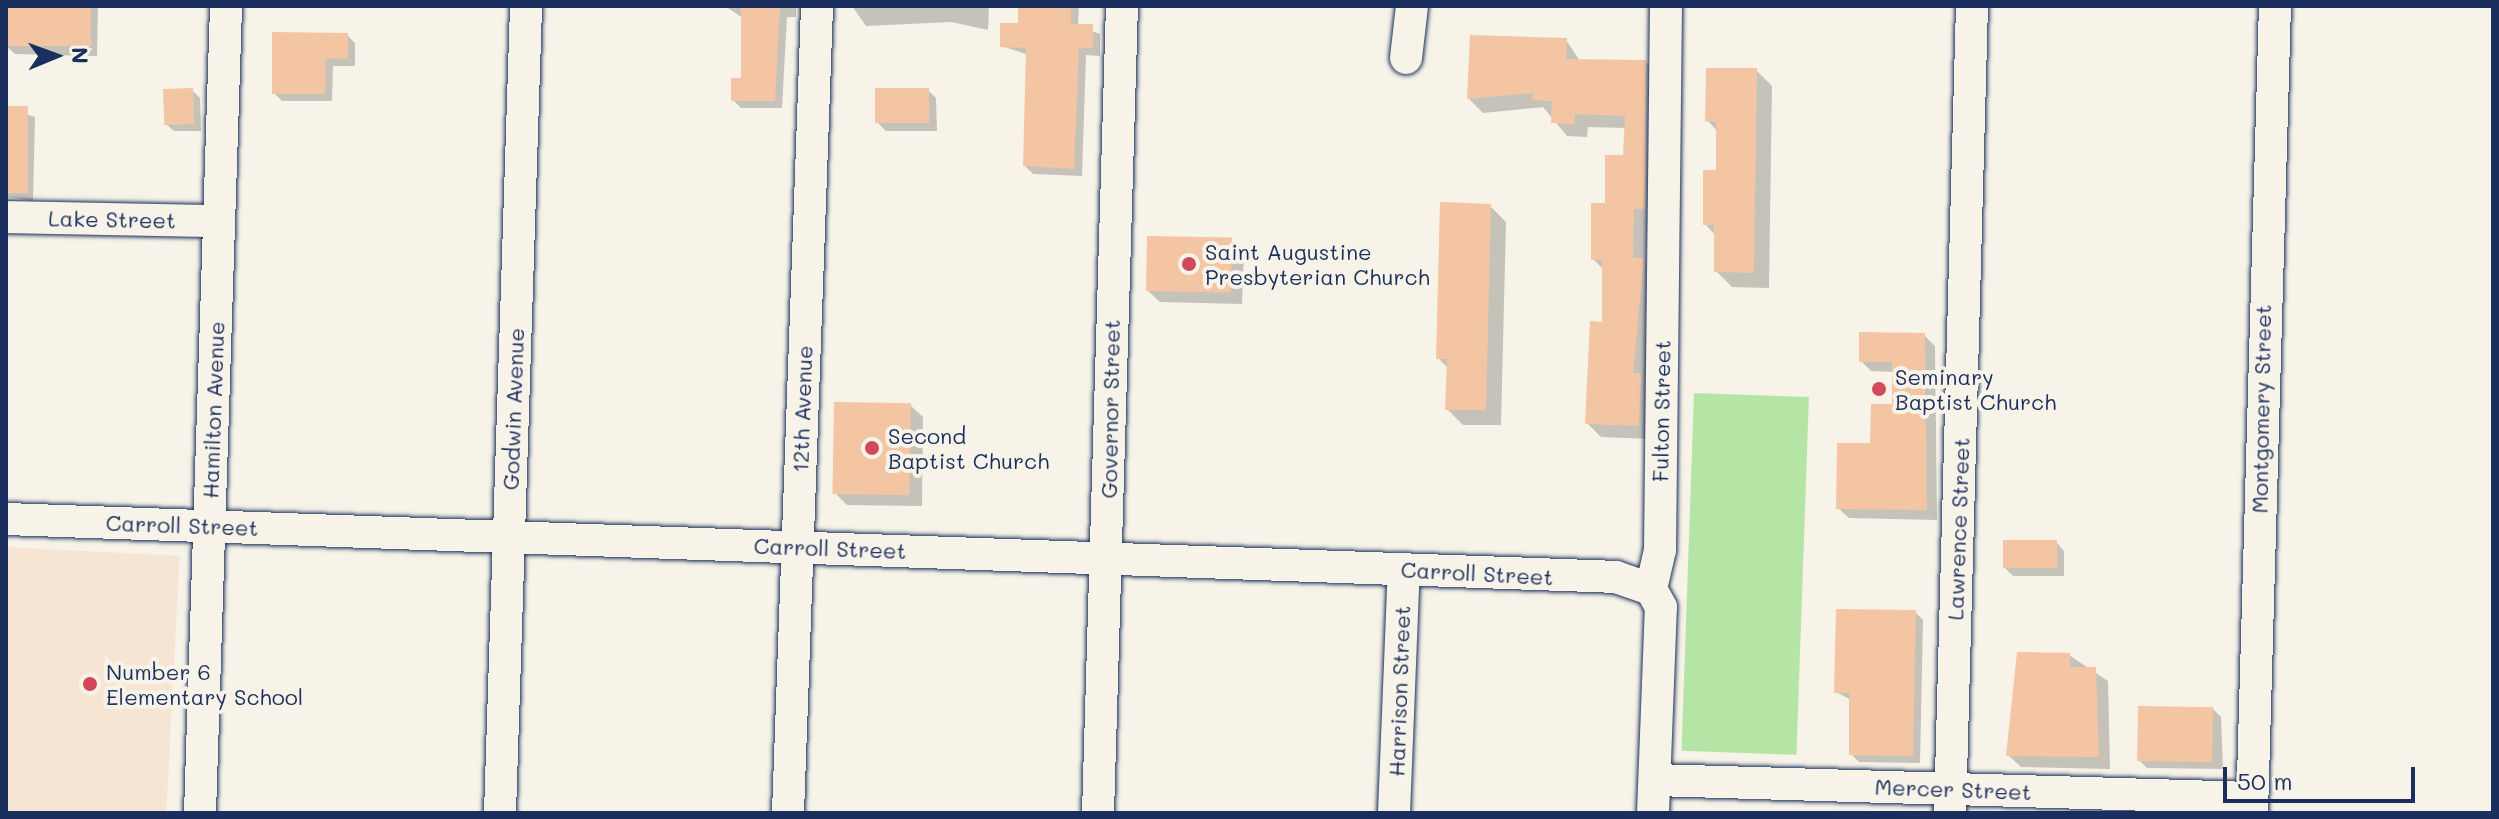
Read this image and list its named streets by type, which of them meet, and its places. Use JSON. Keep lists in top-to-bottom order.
{
  "streets": {
    "street": [
      "Lake Street",
      "Godwin Avenue",
      "12th Avenue",
      "Governor Street",
      "Montgomery Street",
      "Hamilton Avenue",
      "Fulton Street",
      "Carroll Street",
      "Lawrence Street",
      "Harrison Street",
      "Mercer Street"
    ]
  },
  "crossings": [
    ["Lake Street", "Hamilton Avenue"],
    ["Godwin Avenue", "Carroll Street"],
    ["12th Avenue", "Carroll Street"],
    ["Governor Street", "Carroll Street"],
    ["Montgomery Street", "Mercer Street"],
    ["Hamilton Avenue", "Carroll Street"],
    ["Fulton Street", "Carroll Street"],
    ["Fulton Street", "Mercer Street"],
    ["Carroll Street", "Harrison Street"],
    ["Lawrence Street", "Mercer Street"]
  ],
  "places": [
    "Saint Augustine Presbyterian Church",
    "Seminary Baptist Church",
    "Second Baptist Church",
    "Number 6 Elementary School"
  ],
  "scale_bar": "50 m",
  "north": "right"
}
